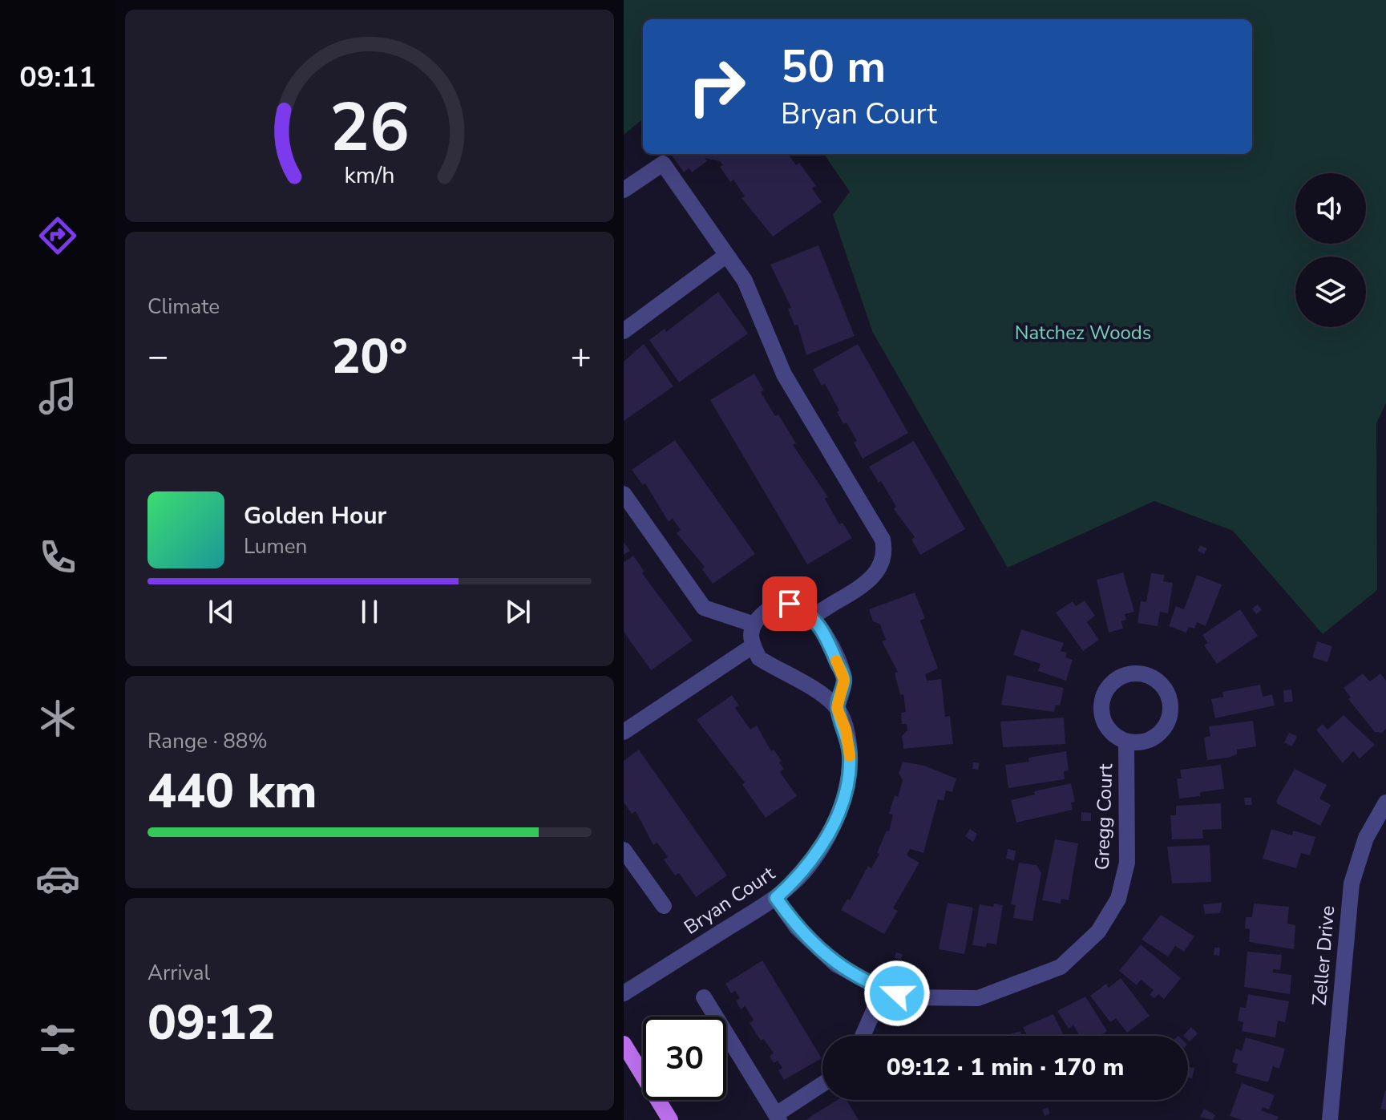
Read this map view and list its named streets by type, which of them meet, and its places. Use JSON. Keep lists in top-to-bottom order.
{
  "streets": {
    "street": ["Gregg Court", "Bryan Court", "Zeller Drive"]
  },
  "crossings": [
    ["Gregg Court", "Bryan Court"]
  ],
  "parks": ["Natchez Woods"],
  "page": {
    "tabs": "09:11",
    "turn": ["50 m", "Bryan Court"],
    "tile": [
      "Climate",
      ["Range · 88%", "440 km"],
      ["Arrival", "09:12"]
    ],
    "heat": ["−", "20°", "+"],
    "song": ["Golden Hour", "Lumen"],
    "limit": "30",
    "trip": "09:12 · 1 min · 170 m",
    "gauge": ["26", "km/h"]
  }
}
